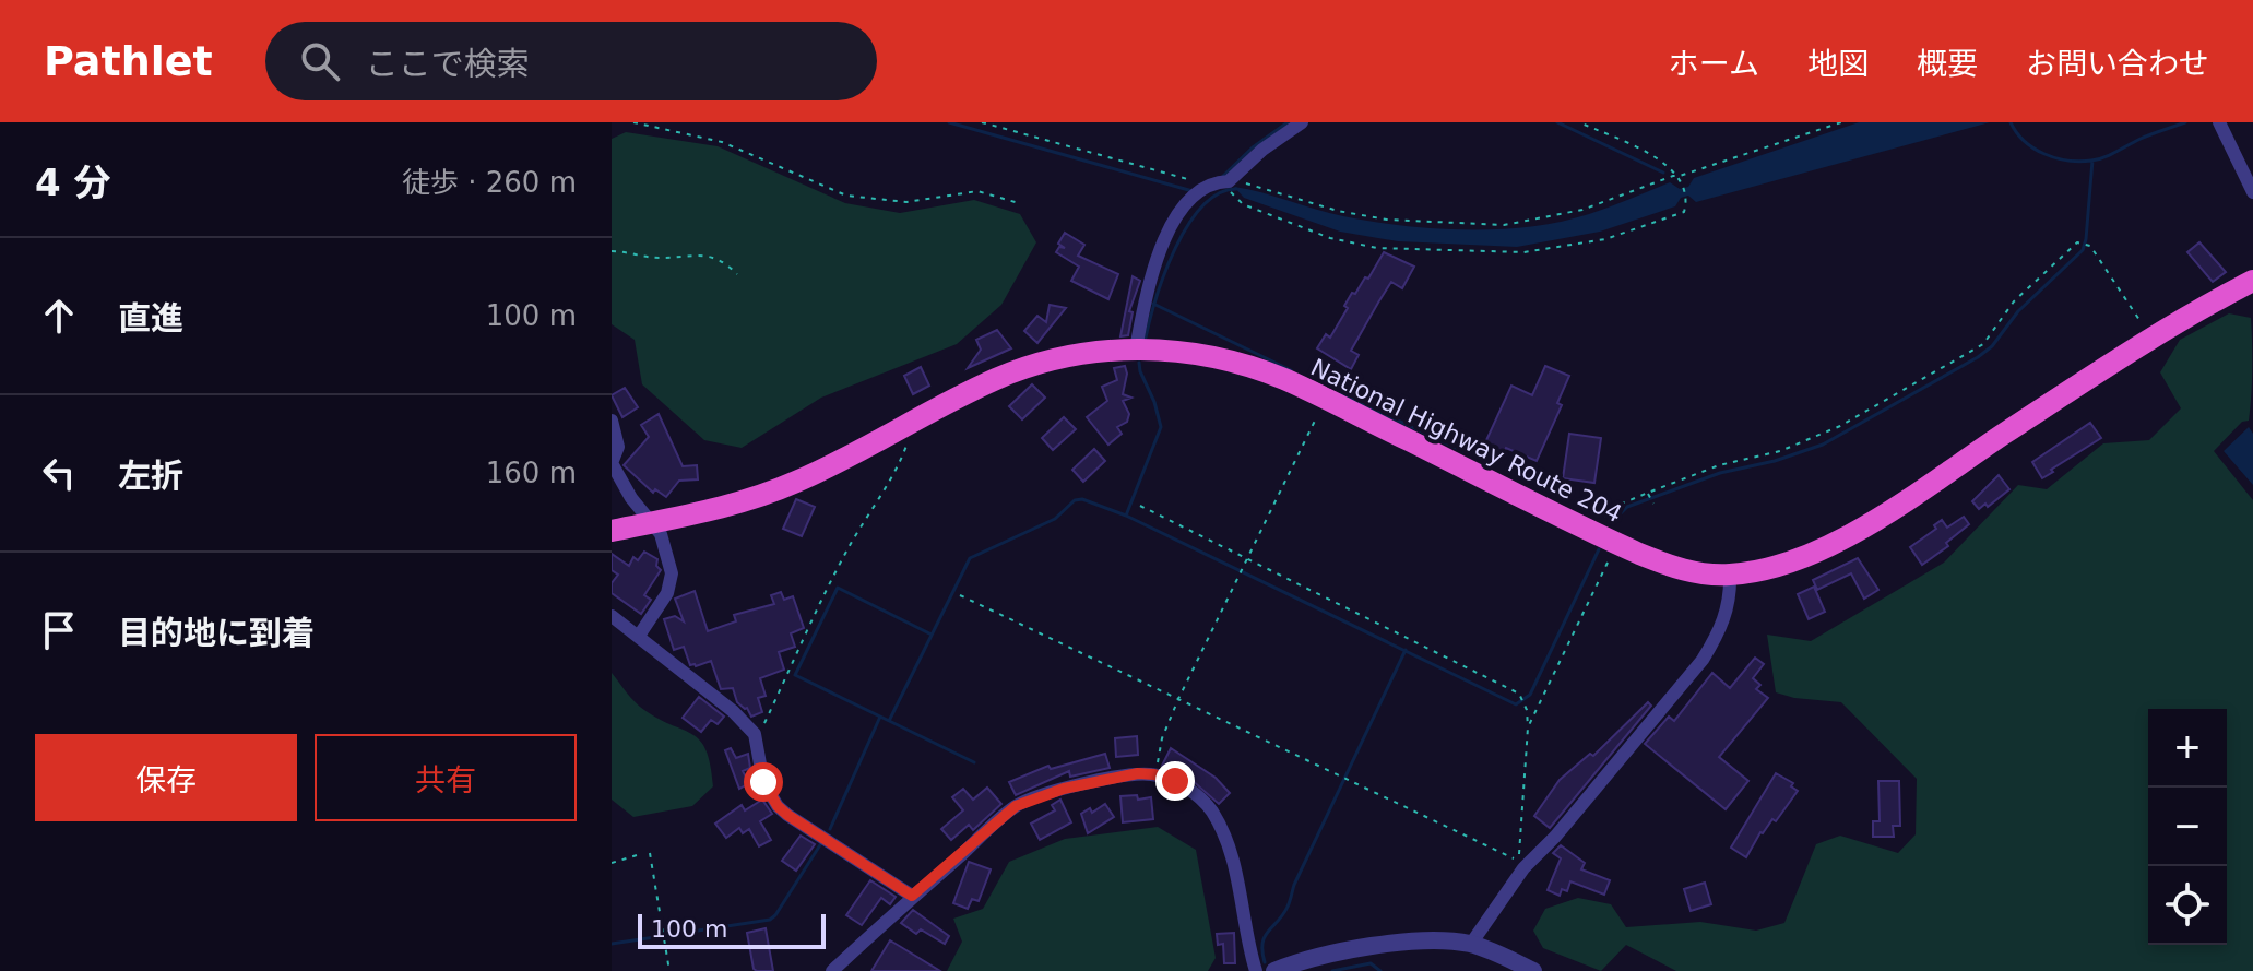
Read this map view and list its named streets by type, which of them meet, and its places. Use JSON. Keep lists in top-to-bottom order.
{
  "streets": {
    "highway": ["National Highway Route 204"]
  },
  "scale_bar": "100 m",
  "page": {
    "header": "Pathlet",
    "search": "ここで検索",
    "nav": [
      "ホーム",
      "地図",
      "概要",
      "お問い合わせ"
    ],
    "heading": ["4 分", "徒歩 · 260 m"],
    "list": [
      ["直進", "100 m"],
      ["左折", "160 m"],
      "目的地に到着"
    ],
    "buttons": ["保存", "共有"],
    "map_buttons": ["+", "−"],
    "scale": "100 m"
  }
}
